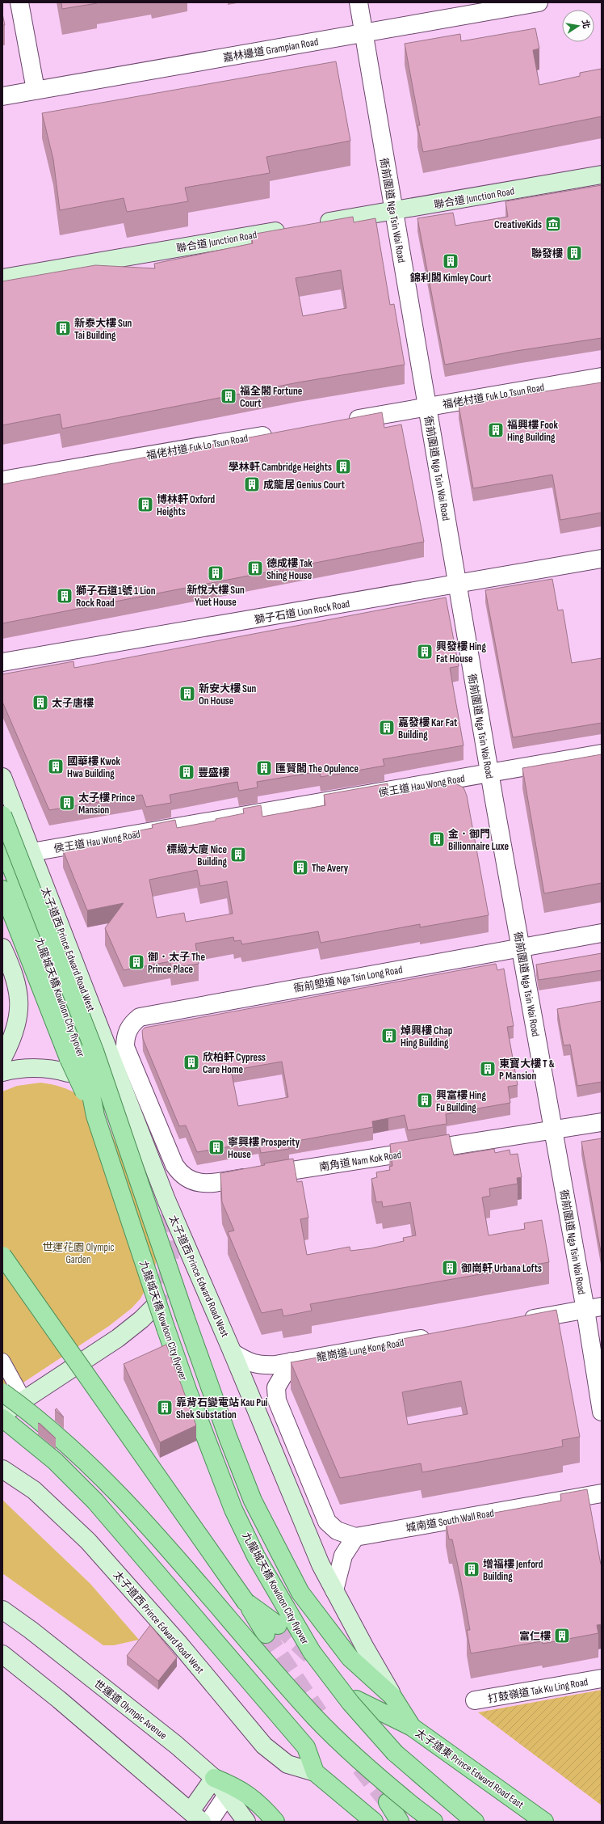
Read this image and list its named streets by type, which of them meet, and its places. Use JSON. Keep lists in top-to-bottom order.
{
  "streets": {
    "main road": [
      "聯合道 Junction Road",
      "太子道西 Prince Edward Road West",
      "九龍城天橋 Kowloon City flyover",
      "世運道 Olympic Avenue",
      "太子道東 Prince Edward Road East"
    ],
    "street": [
      "嘉林邊道 Grampian Road",
      "衙前圍道 Nga Tsin Wai Road",
      "福佬村道 Fuk Lo Tsun Road",
      "獅子石道 Lion Rock Road",
      "侯王道 Hau Wong Road",
      "衙前塱道 Nga Tsin Long Road",
      "南角道 Nam Kok Road",
      "龍崗道 Lung Kong Road",
      "城南道 South Wall Road",
      "打鼓嶺道 Tak Ku Ling Road"
    ]
  },
  "crossings": [
    ["嘉林邊道 Grampian Road", "衙前圍道 Nga Tsin Wai Road"],
    ["聯合道 Junction Road", "衙前圍道 Nga Tsin Wai Road"],
    ["衙前圍道 Nga Tsin Wai Road", "福佬村道 Fuk Lo Tsun Road"],
    ["衙前圍道 Nga Tsin Wai Road", "獅子石道 Lion Rock Road"],
    ["衙前圍道 Nga Tsin Wai Road", "侯王道 Hau Wong Road"],
    ["衙前圍道 Nga Tsin Wai Road", "衙前塱道 Nga Tsin Long Road"],
    ["衙前圍道 Nga Tsin Wai Road", "南角道 Nam Kok Road"],
    ["侯王道 Hau Wong Road", "太子道西 Prince Edward Road West"],
    ["太子道西 Prince Edward Road West", "九龍城天橋 Kowloon City flyover"],
    ["太子道西 Prince Edward Road West", "太子道東 Prince Edward Road East"],
    ["衙前塱道 Nga Tsin Long Road", "南角道 Nam Kok Road"]
  ],
  "parks": ["世運花園 Olympic Garden"],
  "places": {
    "museum": ["CreativeKids"],
    "building": [
      "聯發樓",
      "錦利閣 Kimley Court",
      "新泰大樓 Sun Tai Building",
      "福全閣 Fortune Court",
      "福興樓 Fook Hing Building",
      "學林軒 Cambridge Heights",
      "成龍居 Genius Court",
      "博林軒 Oxford Heights",
      "德成樓 Tak Shing House",
      "新悅大樓 Sun Yuet House",
      "獅子石道1號 1 Lion Rock Road",
      "興發樓 Hing Fat House",
      "新安大樓 Sun On House",
      "太子唐樓",
      "嘉發樓 Kar Fat Building",
      "國華樓 Kwok Hwa Building",
      "匯賢閣 The Opulence",
      "豐盛樓",
      "太子樓 Prince Mansion",
      "金．御門 Billionnaire Luxe",
      "標緻大廈 Nice Building",
      "The Avery",
      "御．太子 The Prince Place",
      "焯興樓 Chap Hing Building",
      "欣柏軒 Cypress Care Home",
      "東寶大樓 T & P Mansion",
      "興富樓 Hing Fu Building",
      "寧興樓 Prosperity House",
      "御崗軒 Urbana Lofts",
      "靠背石變電站 Kau Pui Shek Substation",
      "增福樓 Jenford Building",
      "富仁樓"
    ]
  },
  "north": "right"
}
